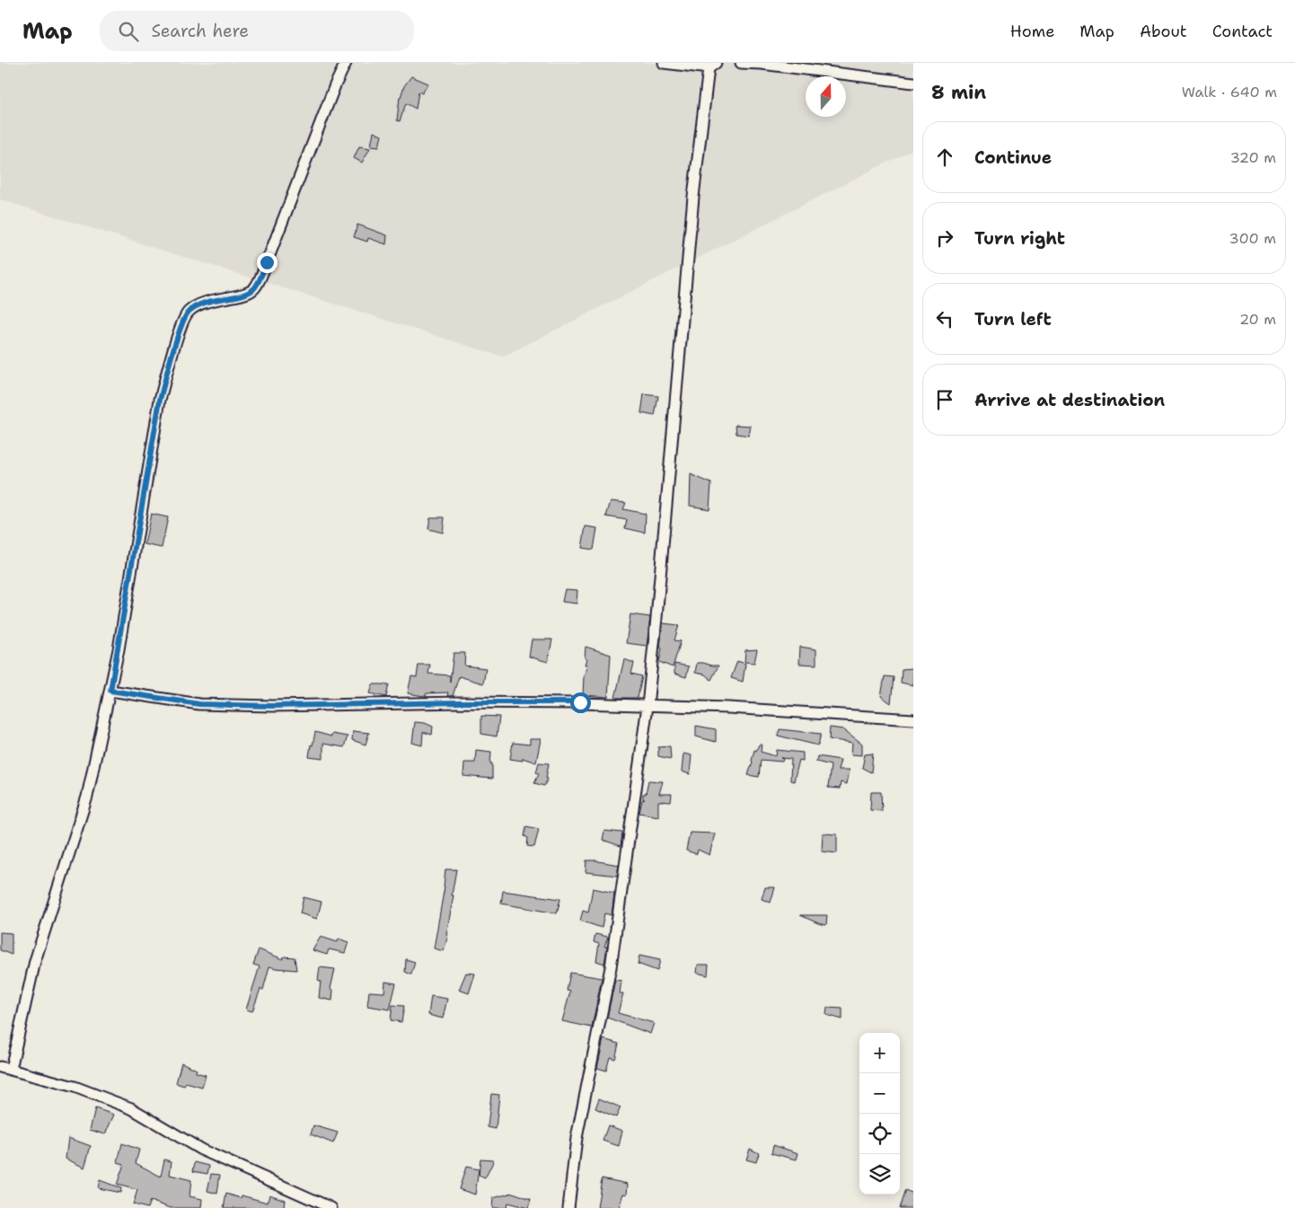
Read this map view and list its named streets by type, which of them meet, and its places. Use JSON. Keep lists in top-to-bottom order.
{
  "north": "top",
  "page": {
    "header": "Map",
    "search": "Search here",
    "nav": [
      "Home",
      "Map",
      "About",
      "Contact"
    ],
    "heading": ["8 min", "Walk · 640 m"],
    "list": [
      ["Continue", "320 m"],
      ["Turn right", "300 m"],
      ["Turn left", "20 m"],
      "Arrive at destination"
    ],
    "map_buttons": ["+", "−"]
  }
}
